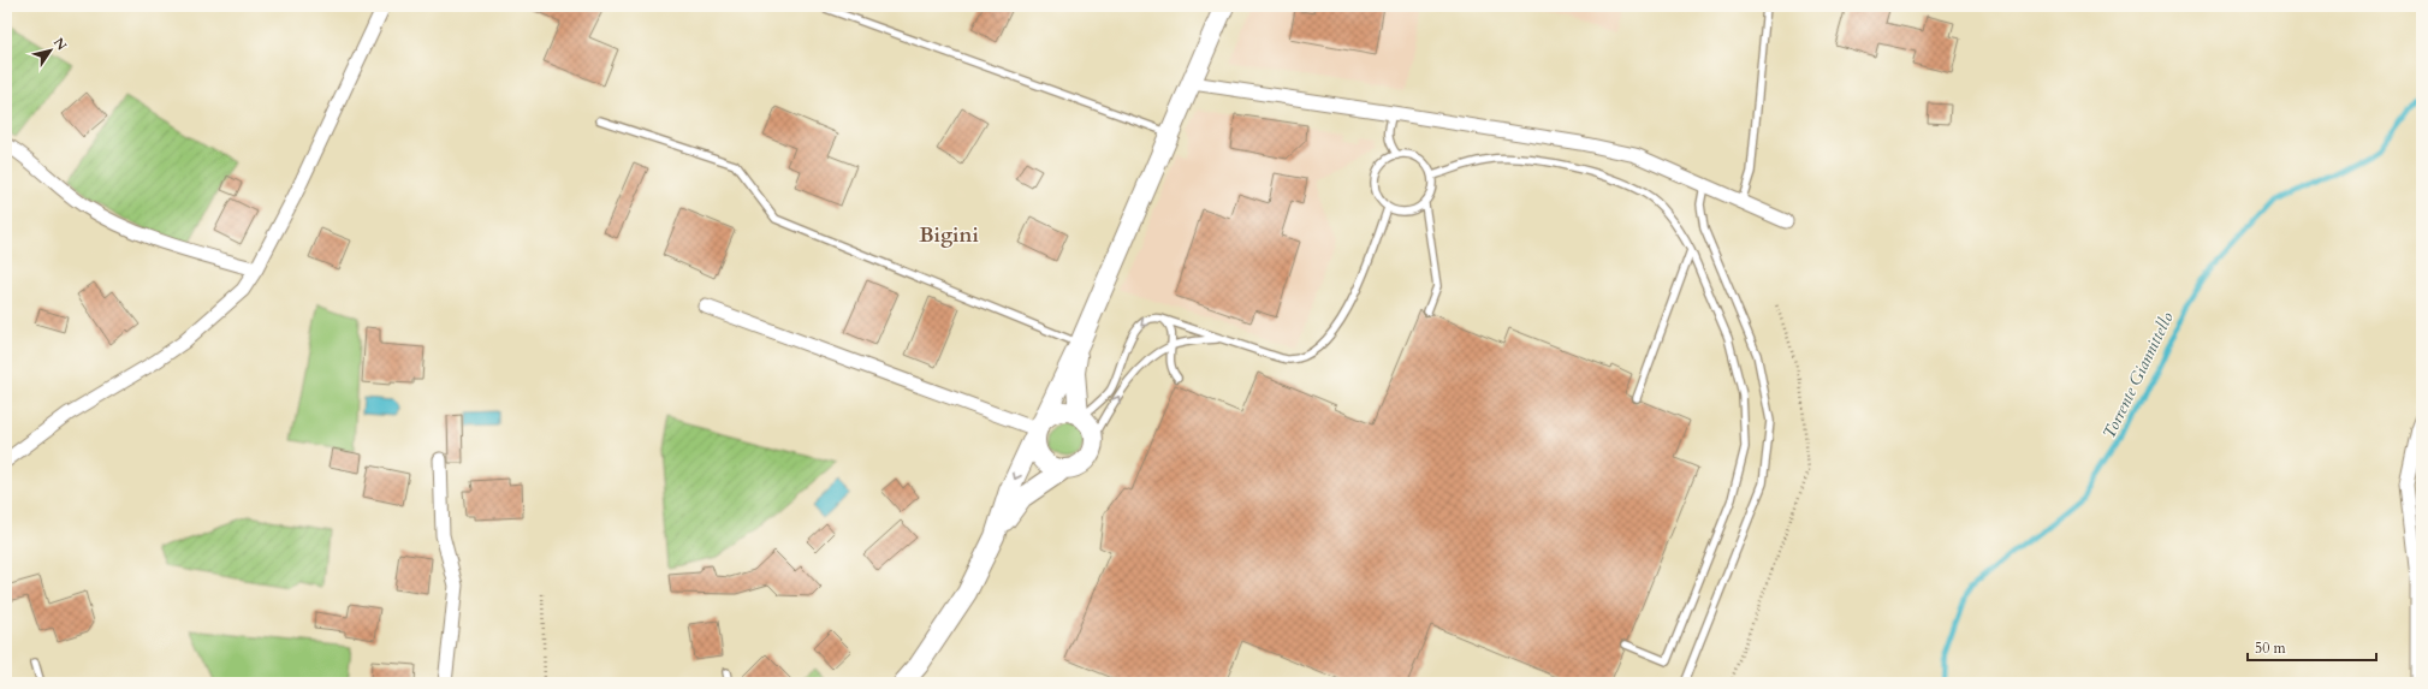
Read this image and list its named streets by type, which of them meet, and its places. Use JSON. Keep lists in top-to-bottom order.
{
  "districts": ["Bigini"],
  "water": ["Torrente Giannittello"],
  "scale_bar": "50 m",
  "north": "top right"
}
